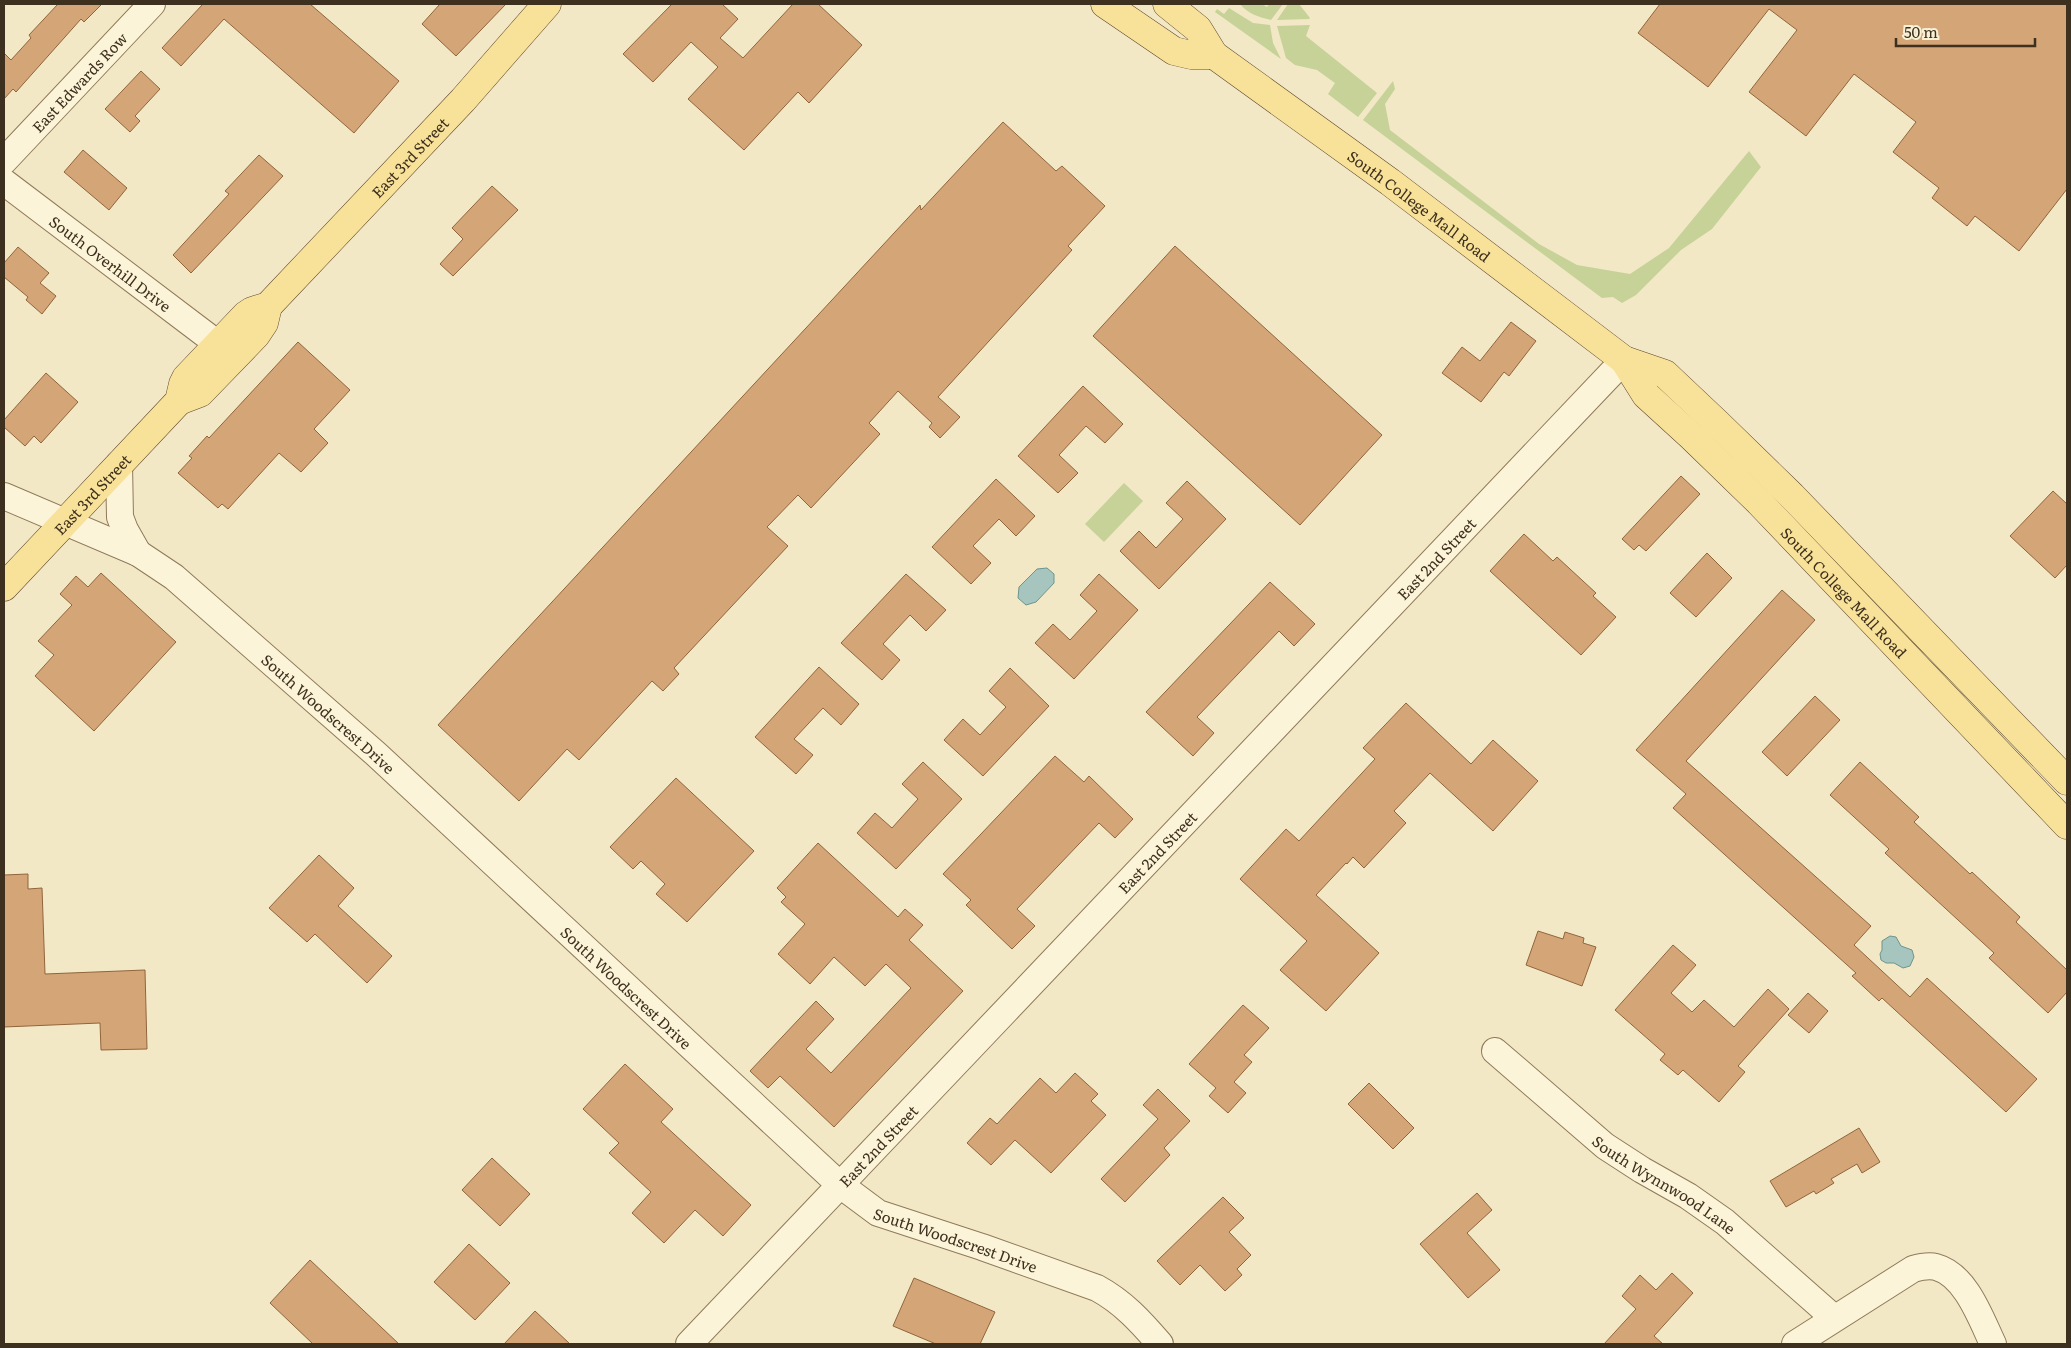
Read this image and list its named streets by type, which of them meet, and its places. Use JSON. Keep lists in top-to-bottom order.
{
  "streets": {
    "main road": ["East 3rd Street", "South College Mall Road"],
    "street": [
      "East Edwards Row",
      "South Overhill Drive",
      "East 2nd Street",
      "South Woodscrest Drive",
      "South Wynnwood Lane"
    ]
  },
  "crossings": [
    ["East 3rd Street", "South Overhill Drive"],
    ["East 3rd Street", "South Woodscrest Drive"],
    ["South College Mall Road", "East 2nd Street"],
    ["East 2nd Street", "South Woodscrest Drive"]
  ],
  "scale_bar": "50 m"
}
